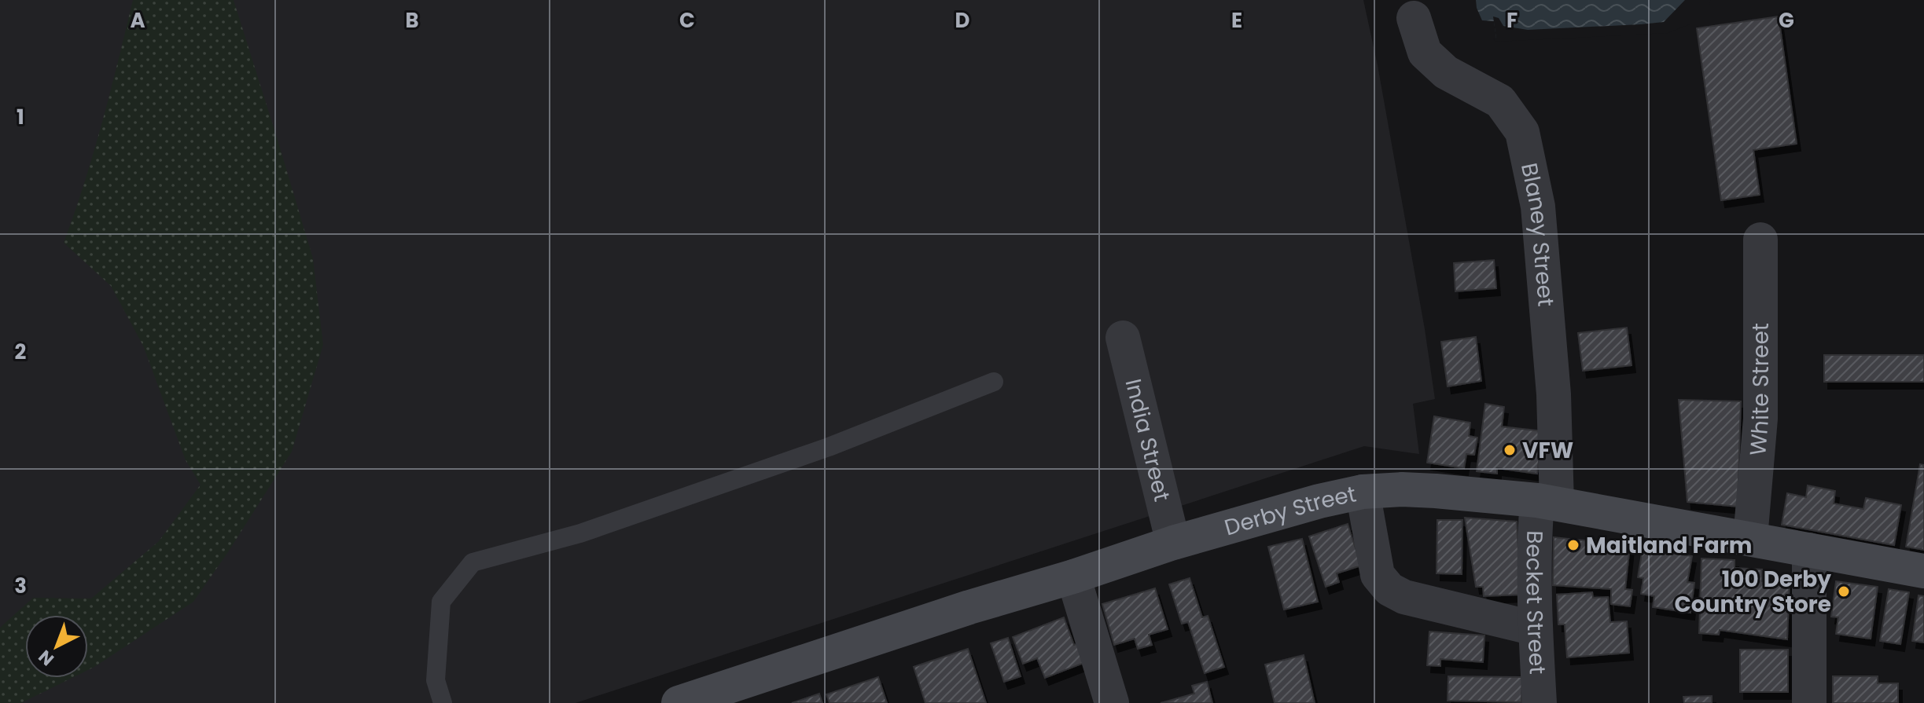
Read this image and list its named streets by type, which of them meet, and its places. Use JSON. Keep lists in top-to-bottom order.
{
  "streets": {
    "main road": ["Derby Street"],
    "street": [
      "Blaney Street",
      "White Street",
      "India Street",
      "Becket Street"
    ]
  },
  "crossings": [
    ["Blaney Street", "Derby Street"],
    ["Blaney Street", "Becket Street"],
    ["White Street", "Derby Street"],
    ["India Street", "Derby Street"],
    ["Derby Street", "Becket Street"]
  ],
  "places": ["VFW", "Maitland Farm", "100 Derby Country Store"],
  "north": "bottom left",
  "grid": {
    "columns": [
      "A",
      "B",
      "C",
      "D",
      "E",
      "F",
      "G"
    ],
    "rows": ["1", "2", "3"]
  }
}
